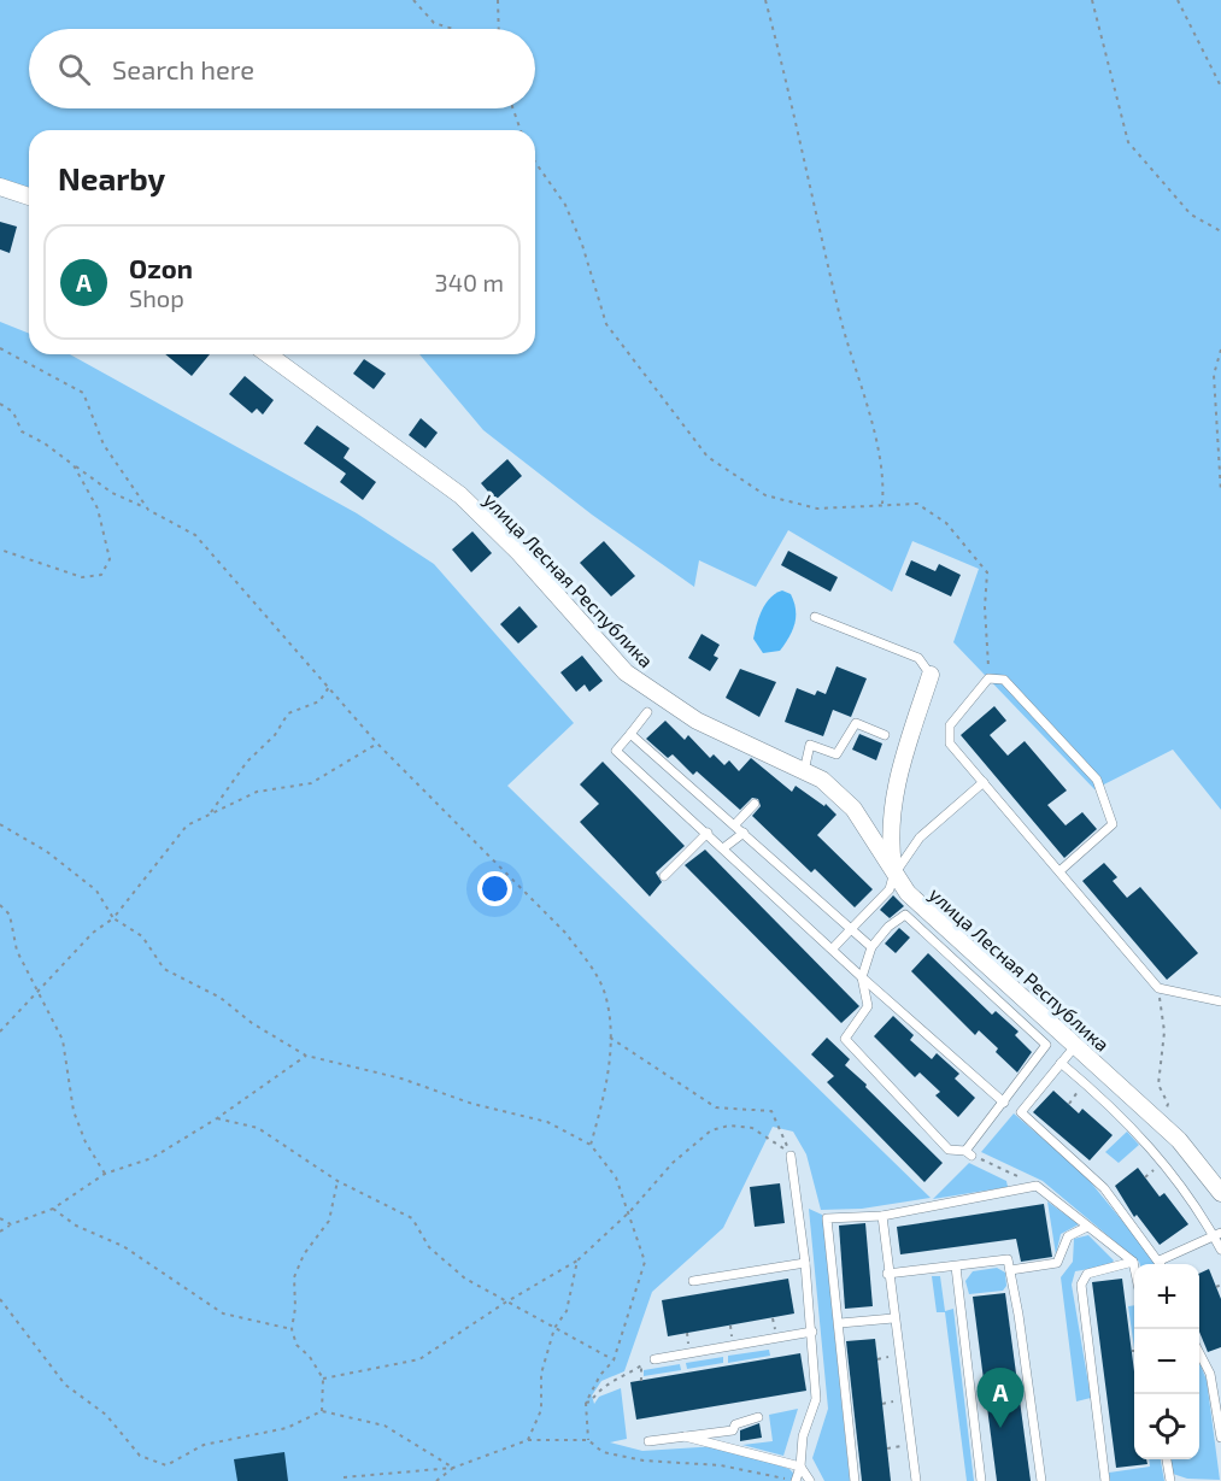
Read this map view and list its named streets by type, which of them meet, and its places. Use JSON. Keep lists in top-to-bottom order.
{
  "streets": {
    "street": ["улица Лесная Республика"]
  },
  "page": {
    "search": "Search here",
    "heading": "Nearby",
    "list": [
      {
        "mark": "A",
        "name": "Ozon",
        "note": "Shop",
        "value": "340 m"
      }
    ],
    "map_buttons": ["+", "−"],
    "pins": "A"
  }
}
